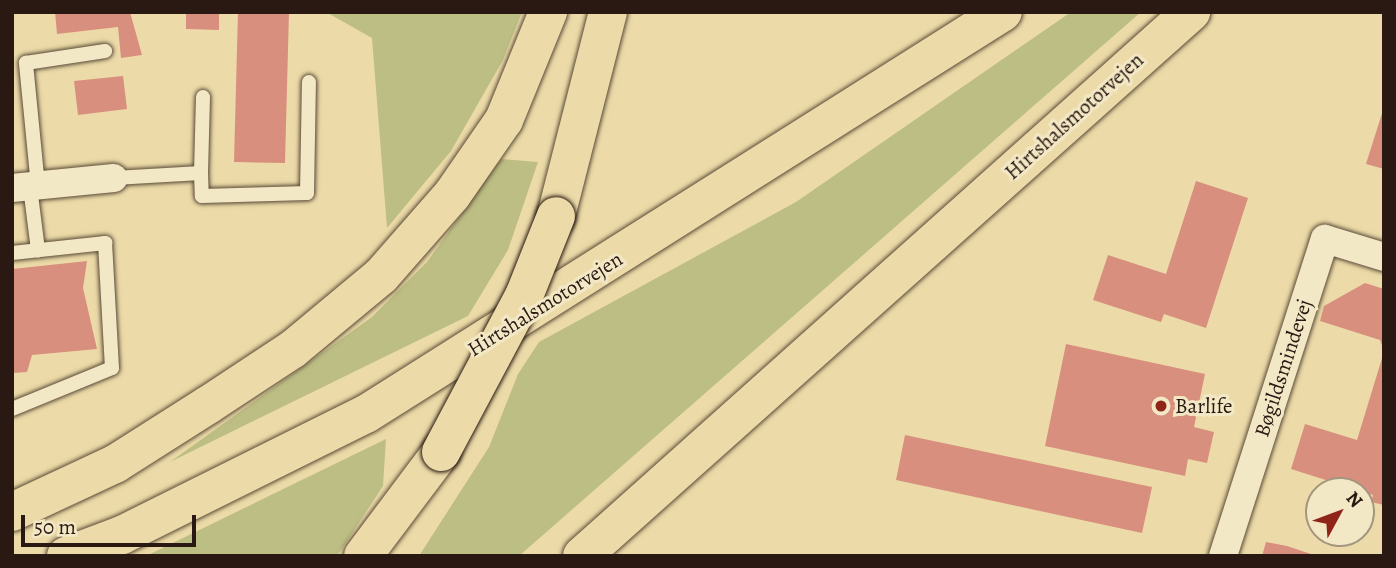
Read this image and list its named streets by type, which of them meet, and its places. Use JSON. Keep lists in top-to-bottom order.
{
  "streets": {
    "highway": ["Hirtshalsmotorvejen"],
    "street": ["Bøgildsmindevej"]
  },
  "places": ["Barlife"],
  "scale_bar": "50 m",
  "north": "top right"
}
